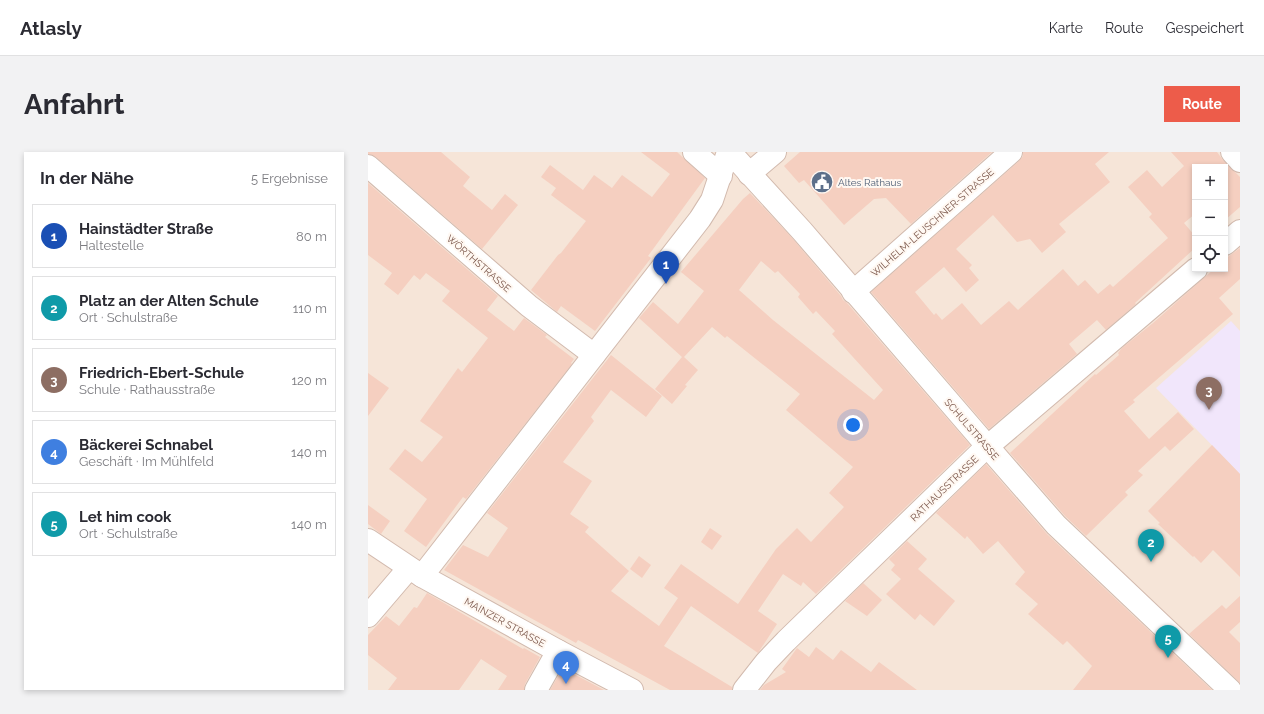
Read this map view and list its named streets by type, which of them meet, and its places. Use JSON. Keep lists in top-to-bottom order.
{
  "streets": {
    "street": [
      "WILHELM-LEUSCHNER-STRASSE",
      "WÖRTHSTRASSE",
      "SCHULSTRASSE",
      "RATHAUSSTRASSE",
      "MAINZER STRASSE"
    ]
  },
  "crossings": [
    ["WILHELM-LEUSCHNER-STRASSE", "SCHULSTRASSE"],
    ["SCHULSTRASSE", "RATHAUSSTRASSE"]
  ],
  "places": {
    "public building": ["Altes Rathaus"]
  },
  "page": {
    "header": "Atlasly",
    "nav": ["Karte", "Route", "Gespeichert"],
    "buttons": "Route",
    "title": "Anfahrt",
    "heading": ["In der Nähe", "5 Ergebnisse"],
    "map_buttons": ["+", "−"],
    "list": [
      {
        "mark": "1",
        "name": "Hainstädter Straße",
        "note": "Haltestelle",
        "value": "80 m"
      },
      {
        "mark": "2",
        "name": "Platz an der Alten Schule",
        "note": "Ort · Schulstraße",
        "value": "110 m"
      },
      {
        "mark": "3",
        "name": "Friedrich-Ebert-Schule",
        "note": "Schule · Rathausstraße",
        "value": "120 m"
      },
      {
        "mark": "4",
        "name": "Bäckerei Schnabel",
        "note": "Geschäft · Im Mühlfeld",
        "value": "140 m"
      },
      {
        "mark": "5",
        "name": "Let him cook",
        "note": "Ort · Schulstraße",
        "value": "140 m"
      }
    ],
    "pins": [
      "1",
      "3",
      "2",
      "5",
      "4"
    ]
  }
}
